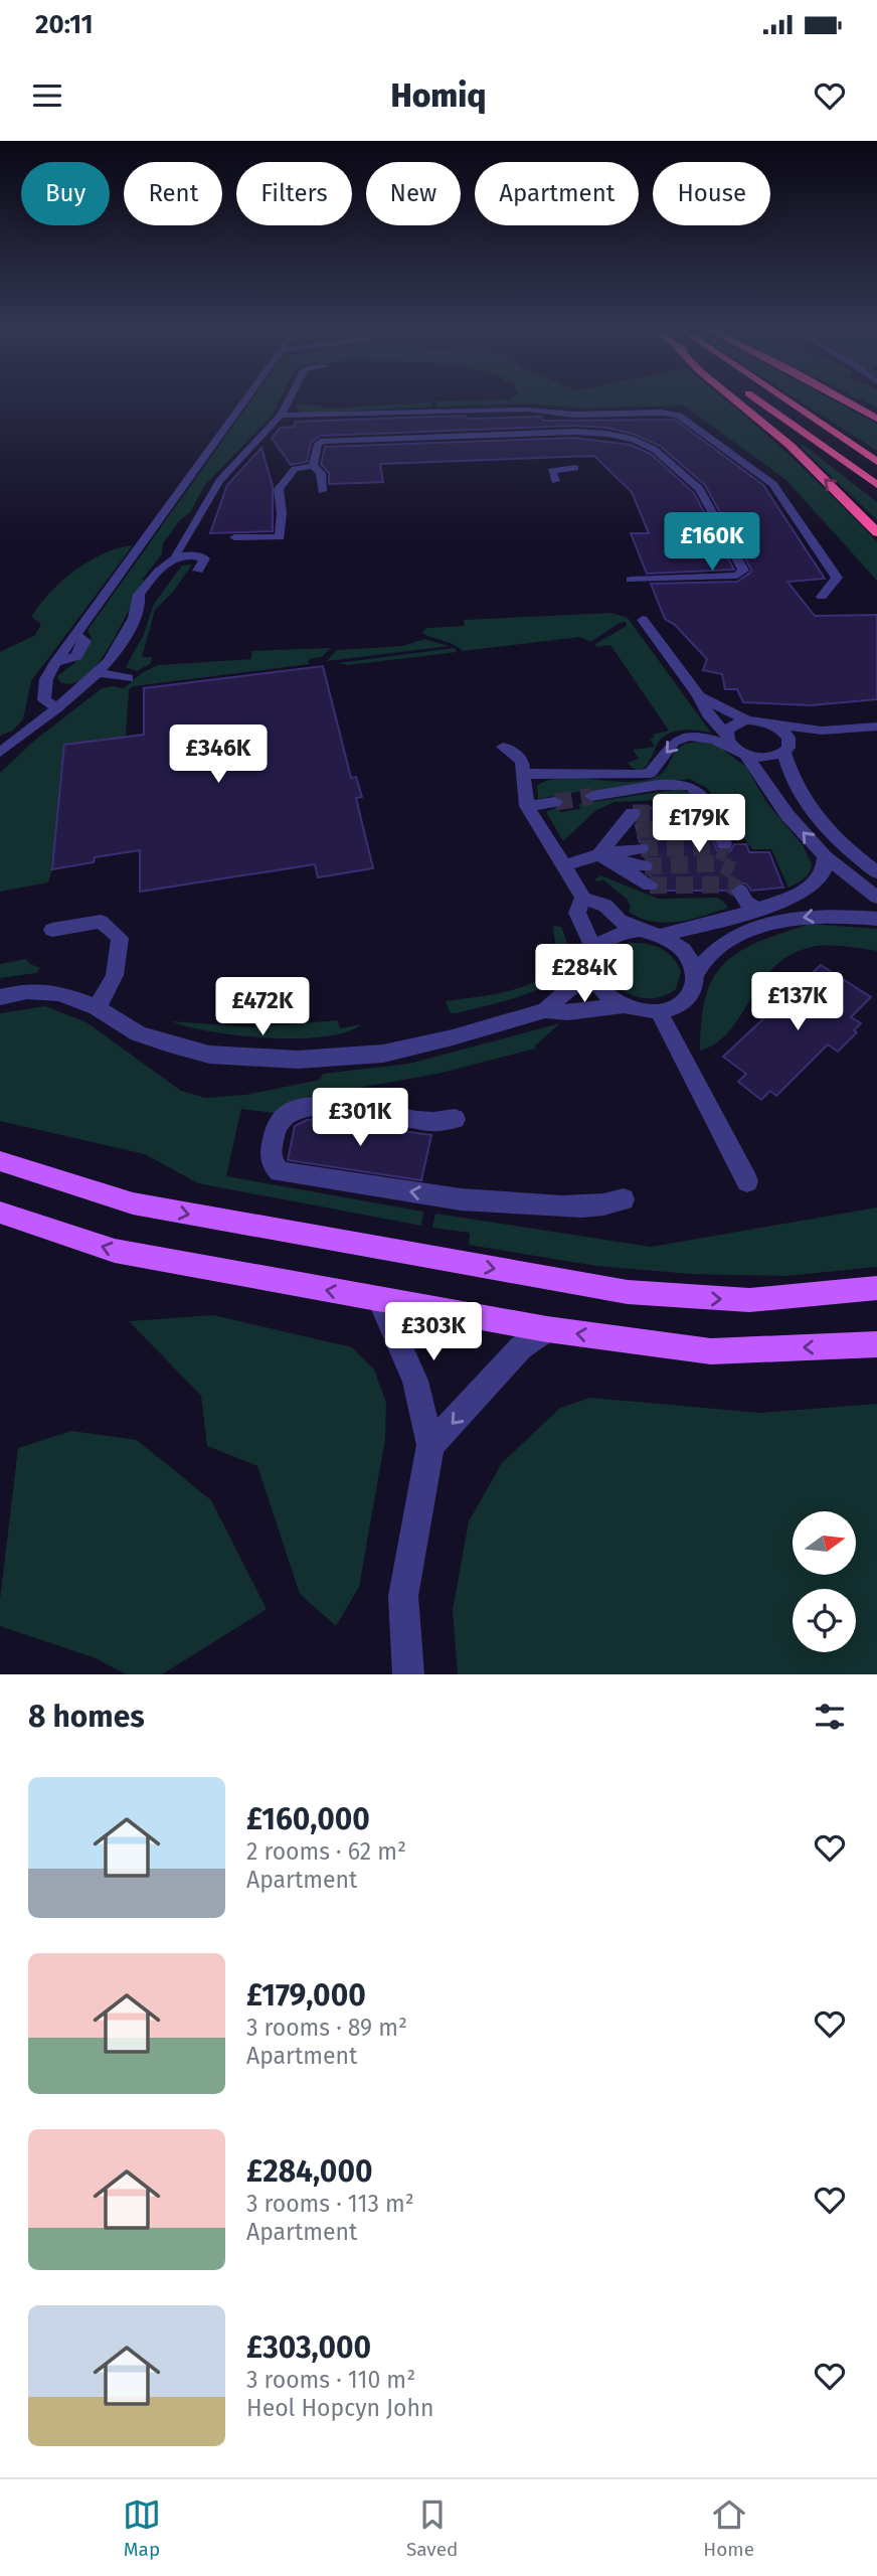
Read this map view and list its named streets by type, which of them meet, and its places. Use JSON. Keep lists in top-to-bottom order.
{
  "north": "right",
  "page": {
    "status": "20:11",
    "header": "Homiq",
    "chip": [
      "Buy",
      "Rent",
      "Filters",
      "New",
      "Apartment",
      "House"
    ],
    "price": [
      "£160K",
      "£346K",
      "£179K",
      "£284K",
      "£137K",
      "£472K",
      "£301K",
      "£303K"
    ],
    "heading": "8 homes",
    "list": [
      {
        "name": "£160,000",
        "note": "2 rooms · 62 m² · Apartment"
      },
      {
        "name": "£179,000",
        "note": "3 rooms · 89 m² · Apartment"
      },
      {
        "name": "£284,000",
        "note": "3 rooms · 113 m² · Apartment"
      },
      {
        "name": "£303,000",
        "note": "3 rooms · 110 m² · Heol Hopcyn John"
      }
    ],
    "tabs": ["Map", "Saved", "Home"]
  }
}
